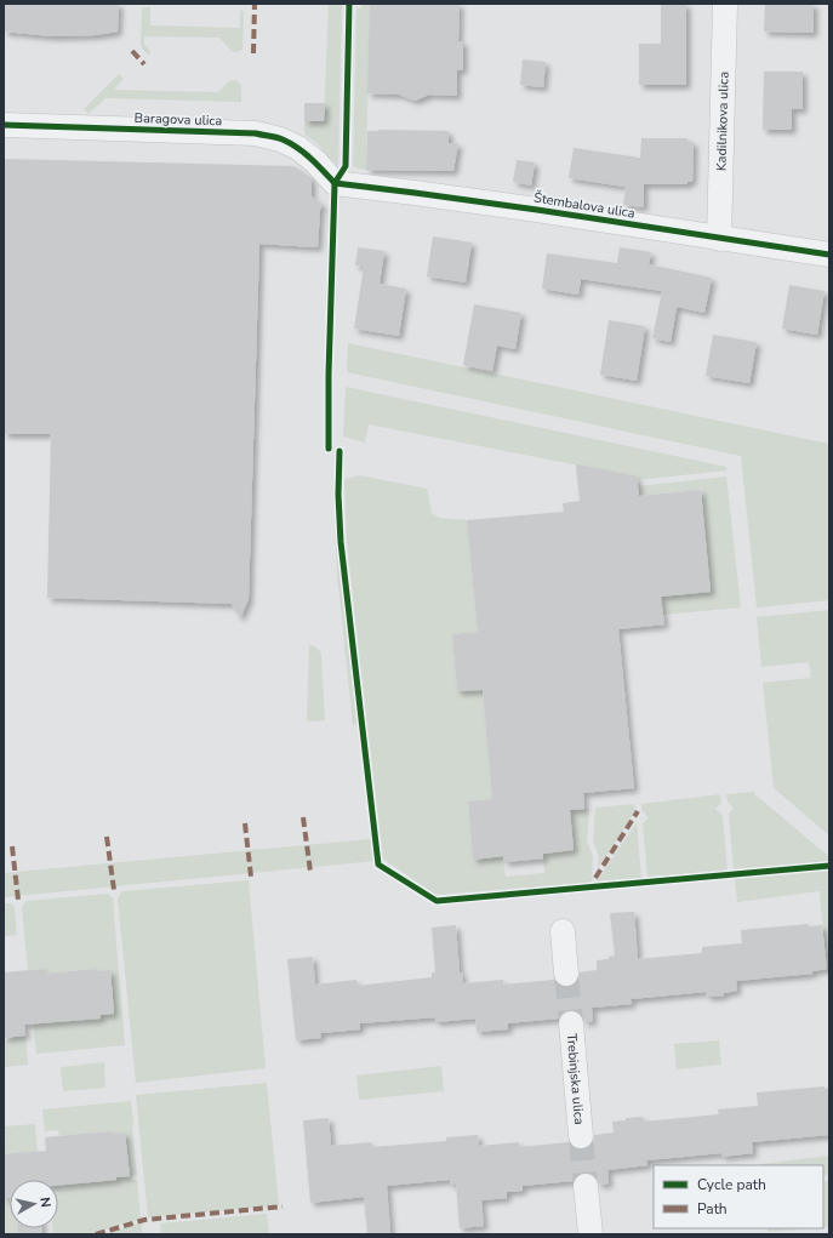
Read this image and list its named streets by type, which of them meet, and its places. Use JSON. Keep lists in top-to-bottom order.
{
  "streets": {
    "street": [
      "Baragova ulica",
      "Kadilnikova ulica",
      "Štembalova ulica",
      "Trebinjska ulica"
    ]
  },
  "crossings": [
    ["Baragova ulica", "Štembalova ulica"],
    ["Kadilnikova ulica", "Štembalova ulica"]
  ],
  "legend": ["Cycle path", "Path"],
  "north": "right"
}
